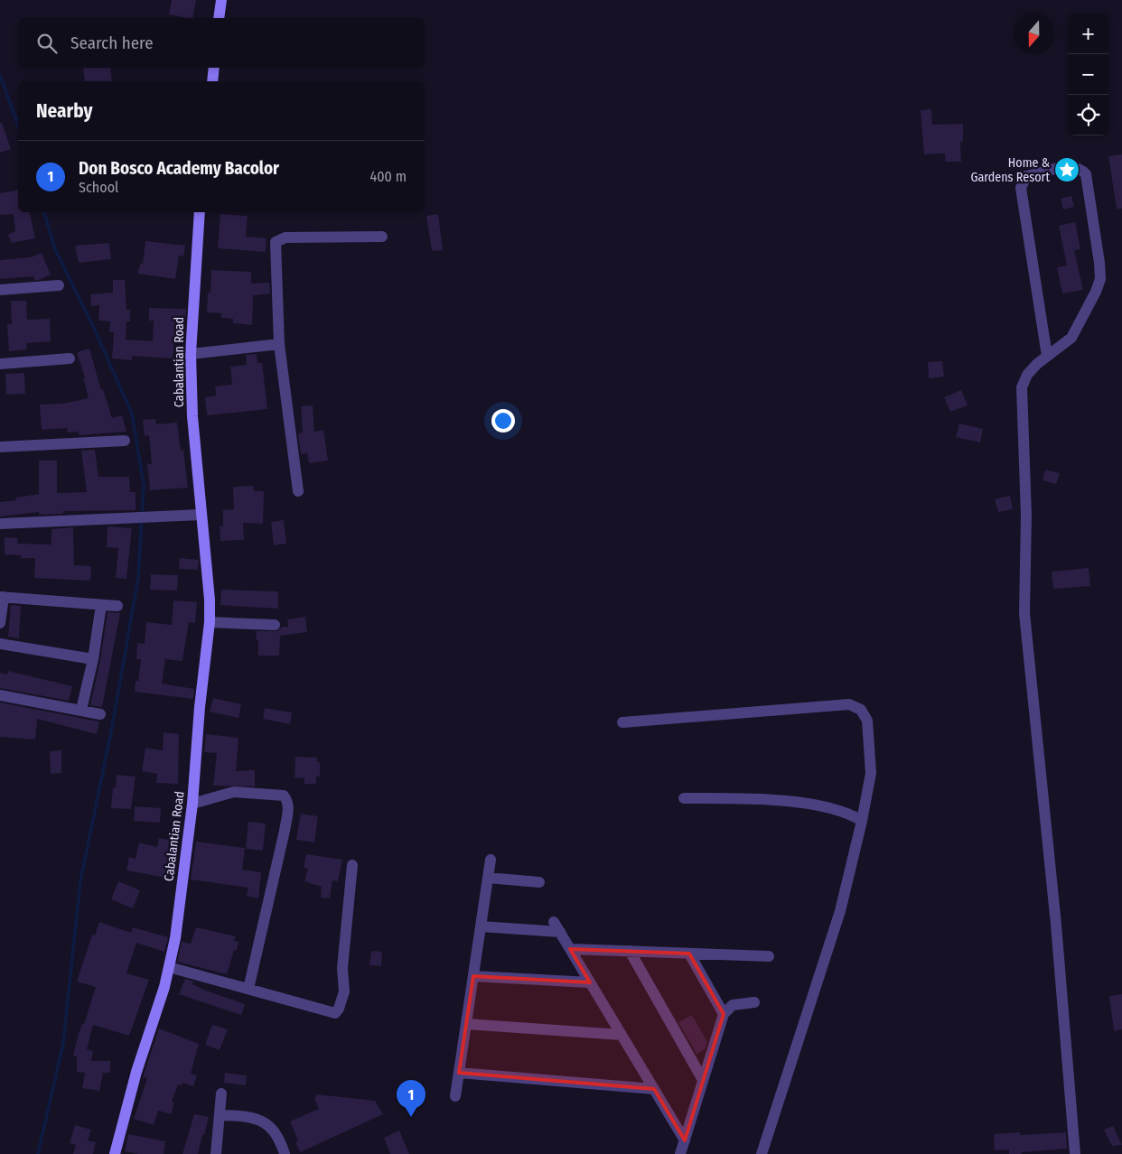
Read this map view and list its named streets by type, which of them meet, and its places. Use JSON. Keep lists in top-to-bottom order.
{
  "streets": {
    "street": ["Cabalantian Road"]
  },
  "places": {
    "place": ["Home & Gardens Resort"]
  },
  "north": "bottom",
  "page": {
    "map_buttons": ["+", "−"],
    "search": "Search here",
    "heading": "Nearby",
    "list": [
      {
        "mark": "1",
        "name": "Don Bosco Academy Bacolor",
        "note": "School",
        "value": "400 m"
      }
    ],
    "pins": "1"
  }
}
